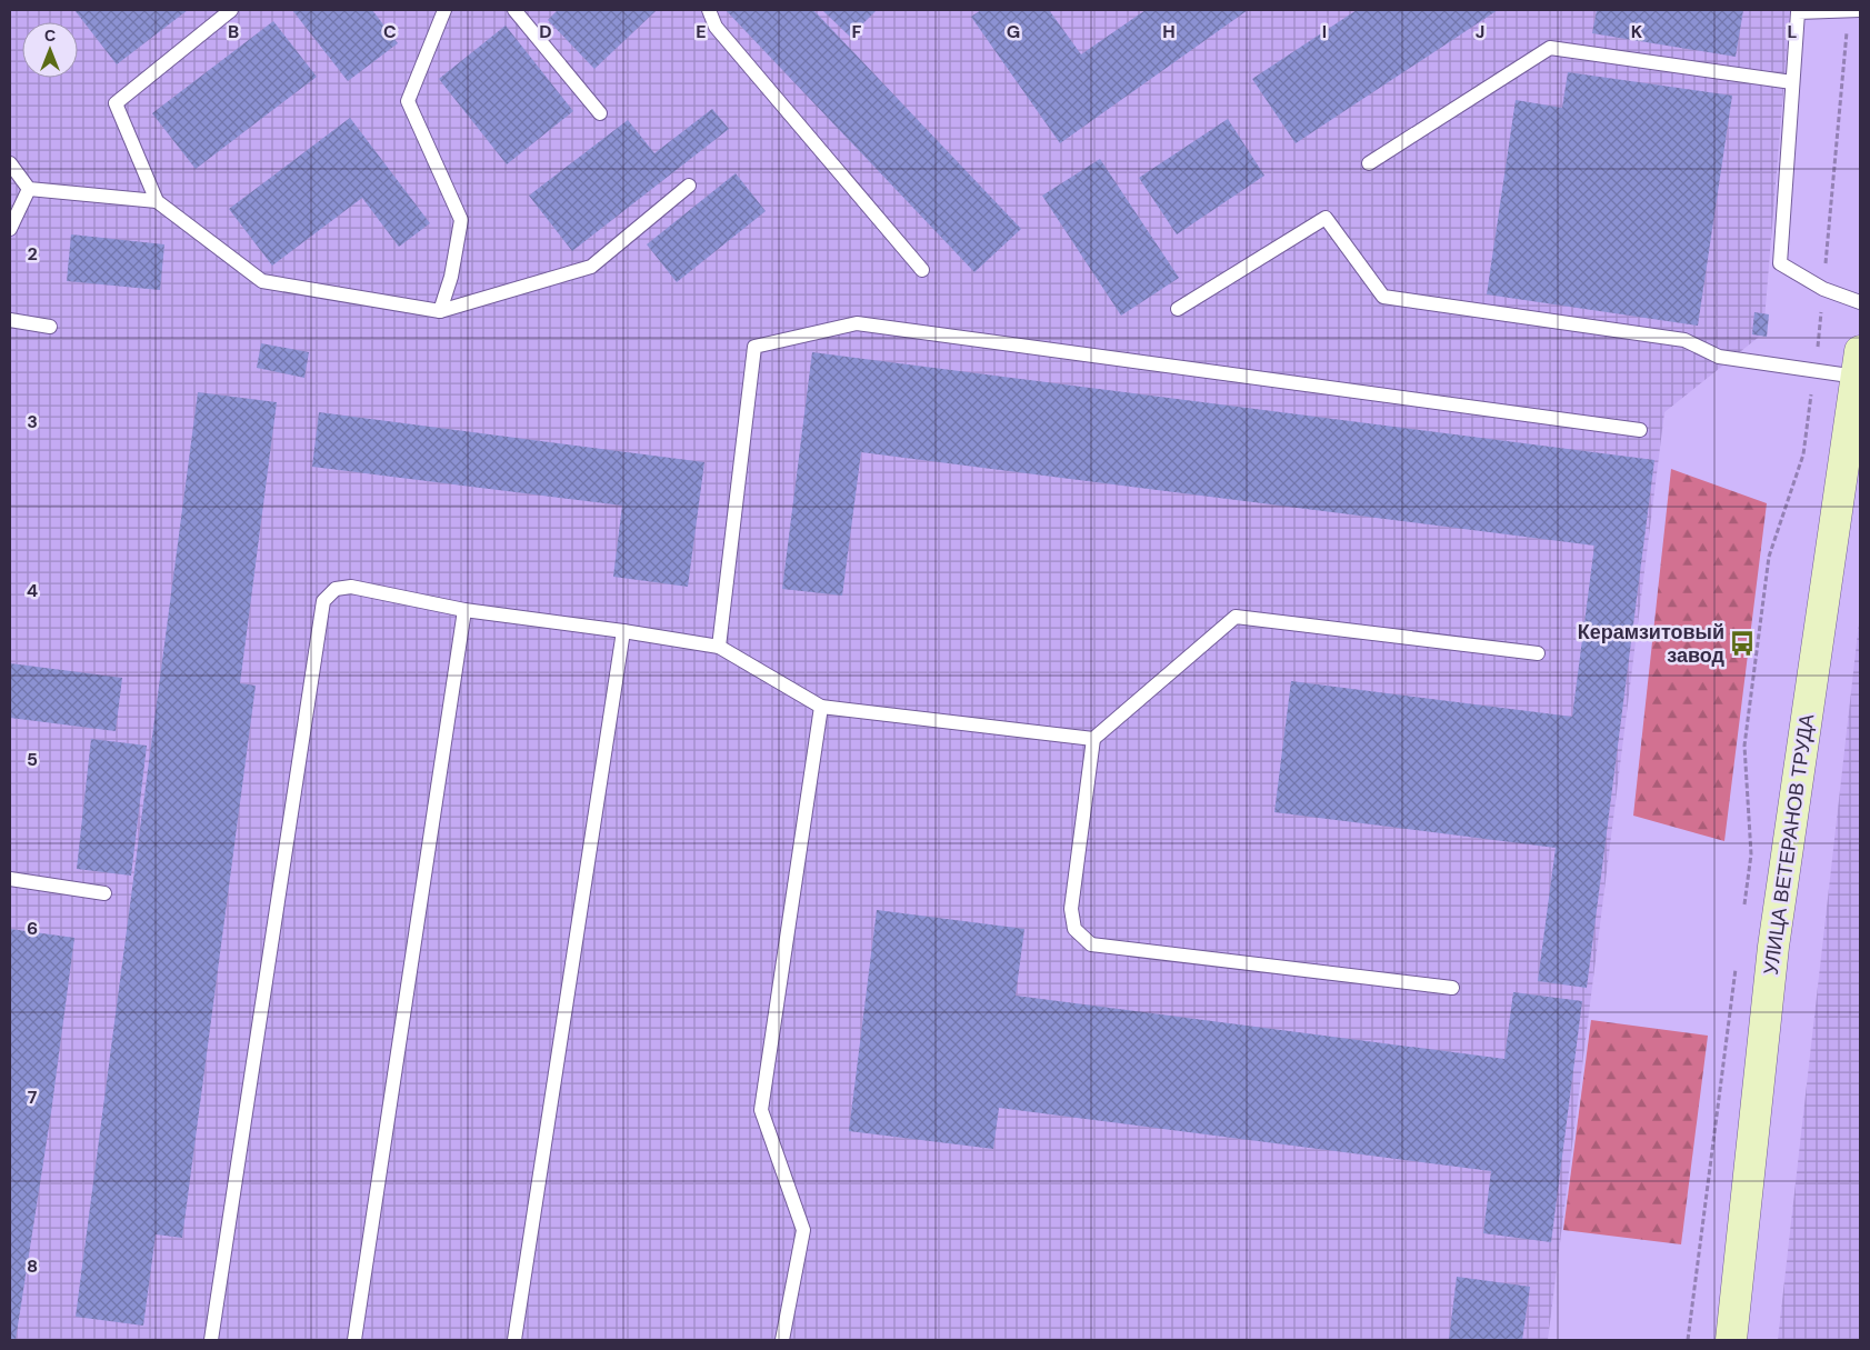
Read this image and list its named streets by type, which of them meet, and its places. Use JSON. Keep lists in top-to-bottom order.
{
  "streets": {
    "main road": ["УЛИЦА ВЕТЕРАНОВ ТРУДА"]
  },
  "places": {
    "bus stop": ["Керамзитовый завод"]
  },
  "north": "top",
  "grid": {
    "columns": [
      "B",
      "C",
      "D",
      "E",
      "F",
      "G",
      "H",
      "I",
      "J",
      "K",
      "L"
    ],
    "rows": [
      "2",
      "3",
      "4",
      "5",
      "6",
      "7",
      "8"
    ]
  }
}
